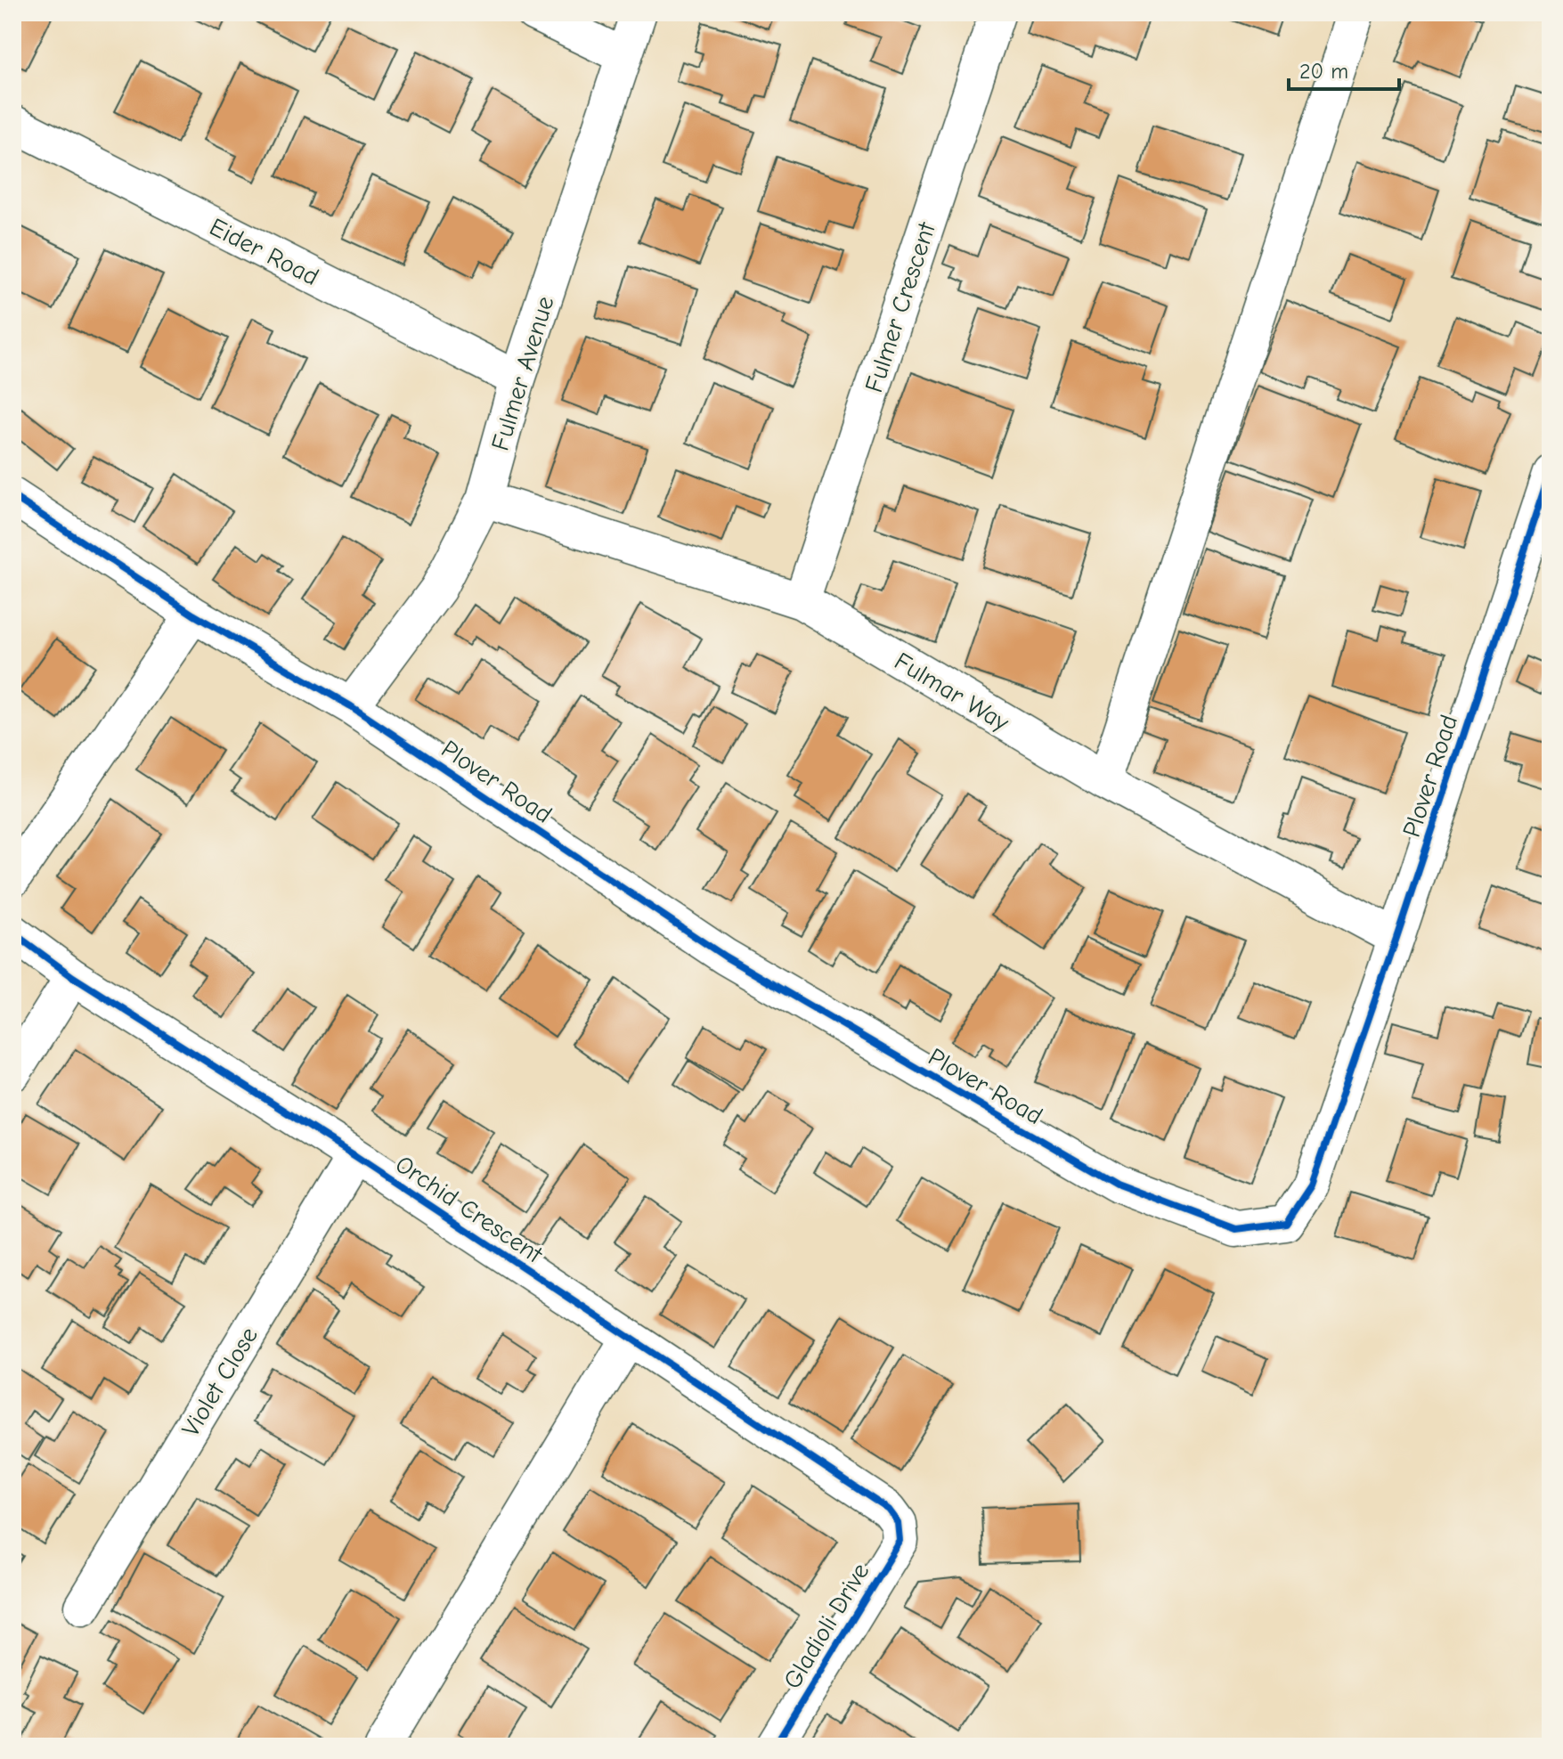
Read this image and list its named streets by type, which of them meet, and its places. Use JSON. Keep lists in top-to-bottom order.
{
  "streets": {
    "street": [
      "Eider Road",
      "Fulmer Crescent",
      "Fulmer Avenue",
      "Fulmar Way",
      "Plover Road",
      "Orchid Crescent",
      "Violet Close",
      "Gladioli Drive"
    ]
  },
  "crossings": [
    ["Eider Road", "Fulmer Avenue"],
    ["Fulmer Crescent", "Fulmar Way"],
    ["Fulmer Avenue", "Fulmar Way"],
    ["Fulmer Avenue", "Plover Road"],
    ["Fulmar Way", "Plover Road"],
    ["Orchid Crescent", "Violet Close"],
    ["Orchid Crescent", "Gladioli Drive"]
  ],
  "scale_bar": "20 m"
}
